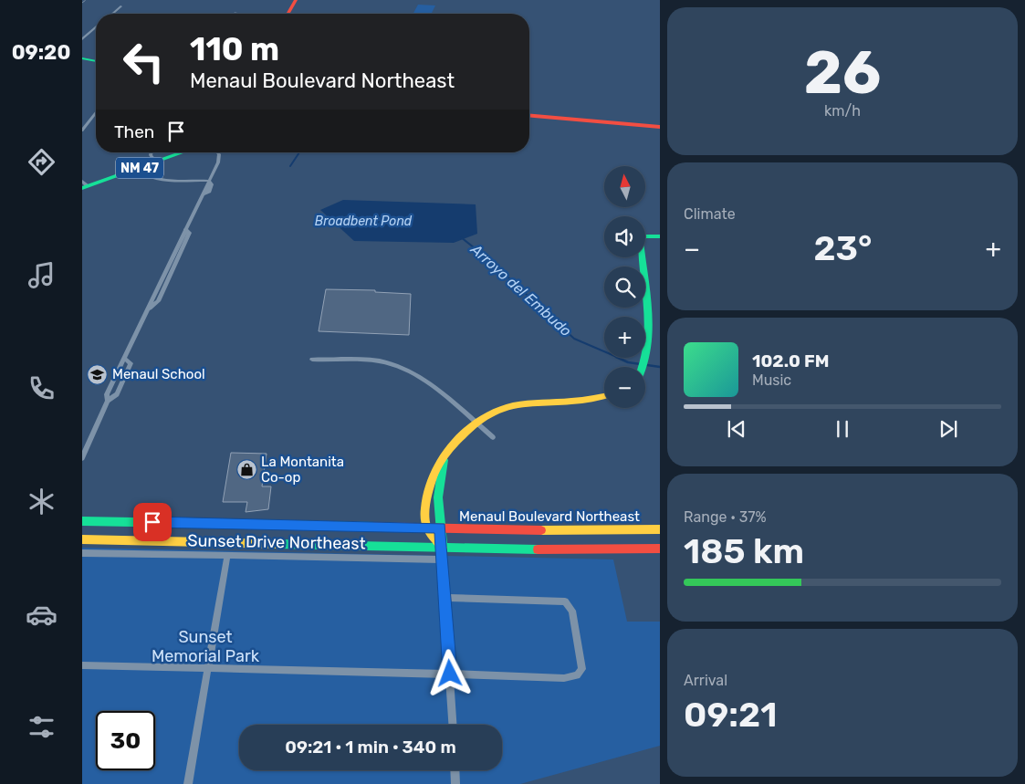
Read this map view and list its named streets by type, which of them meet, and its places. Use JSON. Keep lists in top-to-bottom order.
{
  "streets": {
    "main road": ["NM 47", "Menaul Boulevard Northeast"],
    "street": ["Sunset Drive Northeast"]
  },
  "water": ["Broadbent Pond", "Arroyo del Embudo"],
  "parks": ["Sunset Memorial Park"],
  "places": {
    "school or university": ["Menaul School"],
    "shop": ["La Montanita Co-op"]
  },
  "north": "top",
  "page": {
    "tabs": "09:20",
    "tile": [
      ["26", "km/h"],
      "Climate",
      ["Range · 37%", "185 km"],
      ["Arrival", "09:21"]
    ],
    "turn": ["110 m", "Menaul Boulevard Northeast"],
    "then": "Then",
    "map_buttons": ["+", "−"],
    "heat": ["−", "23°", "+"],
    "song": ["102.0 FM", "Music"],
    "limit": "30",
    "trip": "09:21 · 1 min · 340 m"
  }
}
